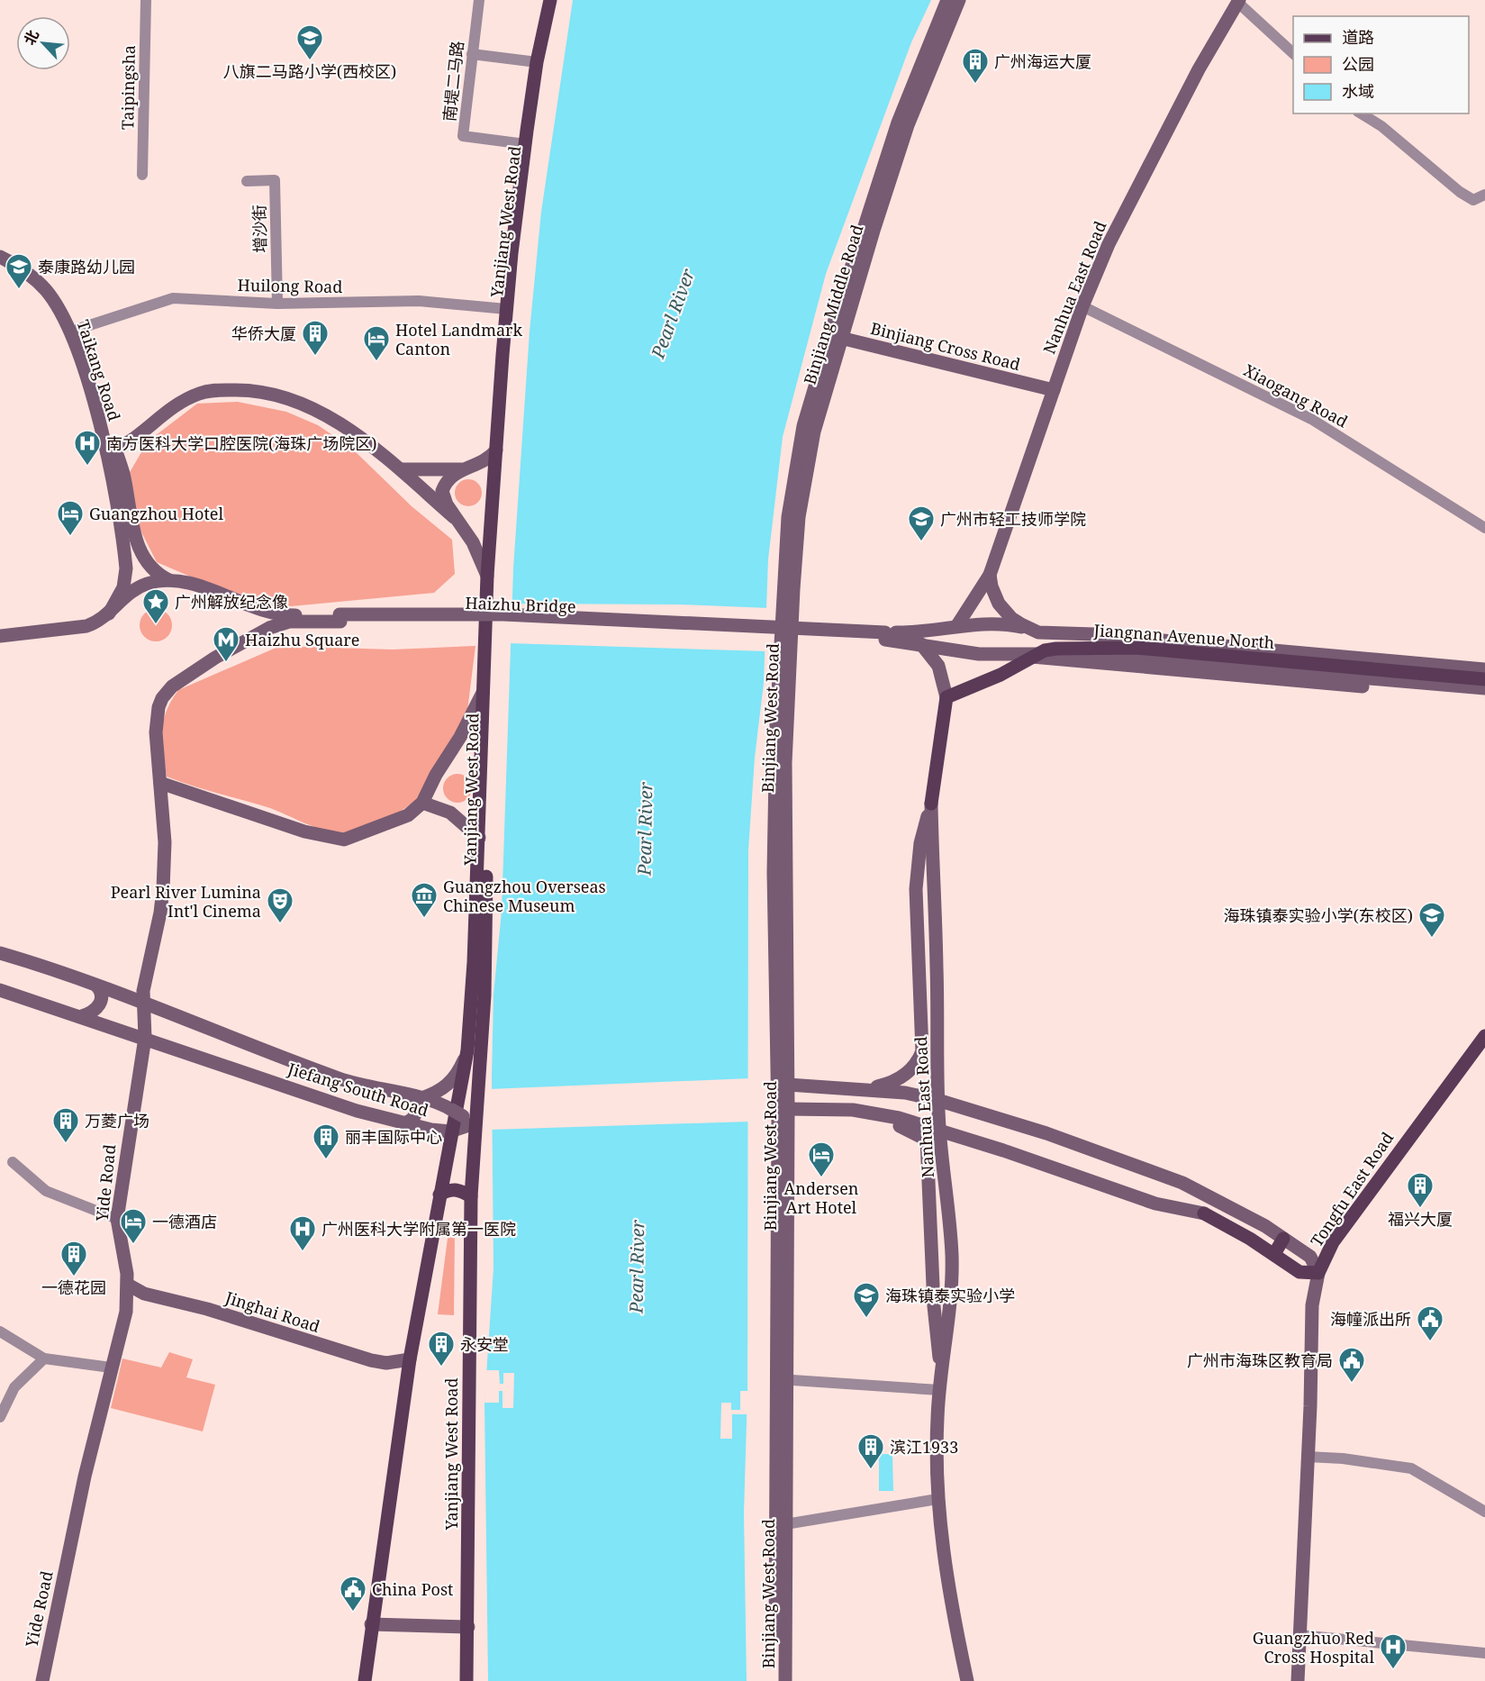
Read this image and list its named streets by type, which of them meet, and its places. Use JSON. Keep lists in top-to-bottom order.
{
  "streets": {
    "main road": [
      "Yanjiang West Road",
      "Nanhua East Road",
      "Binjiang Middle Road",
      "Binjiang Cross Road",
      "Taikang Road",
      "Haizhu Bridge",
      "Jiangnan Avenue North",
      "Binjiang West Road",
      "Jiefang South Road",
      "Yide Road",
      "Tongfu East Road",
      "Jinghai Road"
    ],
    "street": [
      "南堤二马路",
      "Taipingsha",
      "增沙街",
      "Huilong Road",
      "Xiaogang Road"
    ]
  },
  "crossings": [
    ["南堤二马路", "Yanjiang West Road"],
    ["Yanjiang West Road", "Huilong Road"],
    ["Yanjiang West Road", "Jiefang South Road"],
    ["Yanjiang West Road", "Jinghai Road"],
    ["增沙街", "Huilong Road"],
    ["Huilong Road", "Taikang Road"],
    ["Nanhua East Road", "Binjiang Cross Road"],
    ["Nanhua East Road", "Xiaogang Road"],
    ["Nanhua East Road", "Jiangnan Avenue North"],
    ["Binjiang Middle Road", "Binjiang Cross Road"],
    ["Binjiang Middle Road", "Binjiang West Road"],
    ["Taikang Road", "Haizhu Bridge"],
    ["Haizhu Bridge", "Jiangnan Avenue North"],
    ["Haizhu Bridge", "Yide Road"],
    ["Jiefang South Road", "Yide Road"],
    ["Yide Road", "Jinghai Road"]
  ],
  "water": ["Pearl River"],
  "places": {
    "school or university": [
      "八旗二马路小学(西校区)",
      "泰康路幼儿园",
      "广州市轻工技师学院",
      "海珠镇泰实验小学(东校区)",
      "海珠镇泰实验小学"
    ],
    "building": [
      "广州海运大厦",
      "华侨大厦",
      "万菱广场",
      "丽丰国际中心",
      "福兴大厦",
      "一德花园",
      "永安堂",
      "滨江1933"
    ],
    "hotel": [
      "Hotel Landmark Canton",
      "Guangzhou Hotel",
      "Andersen Art Hotel",
      "一德酒店"
    ],
    "hospital": ["南方医科大学口腔医院(海珠广场院区)", "广州医科大学附属第一医院", "Guangzhuo Red Cross Hospital"],
    "place": ["广州解放纪念像"],
    "metro station": ["Haizhu Square"],
    "museum": ["Guangzhou Overseas Chinese Museum"],
    "theatre": ["Pearl River Lumina Int'l Cinema"],
    "public building": ["海幢派出所", "广州市海珠区教育局", "China Post"]
  },
  "legend": ["道路", "公园", "水域"],
  "north": "top left"
}
